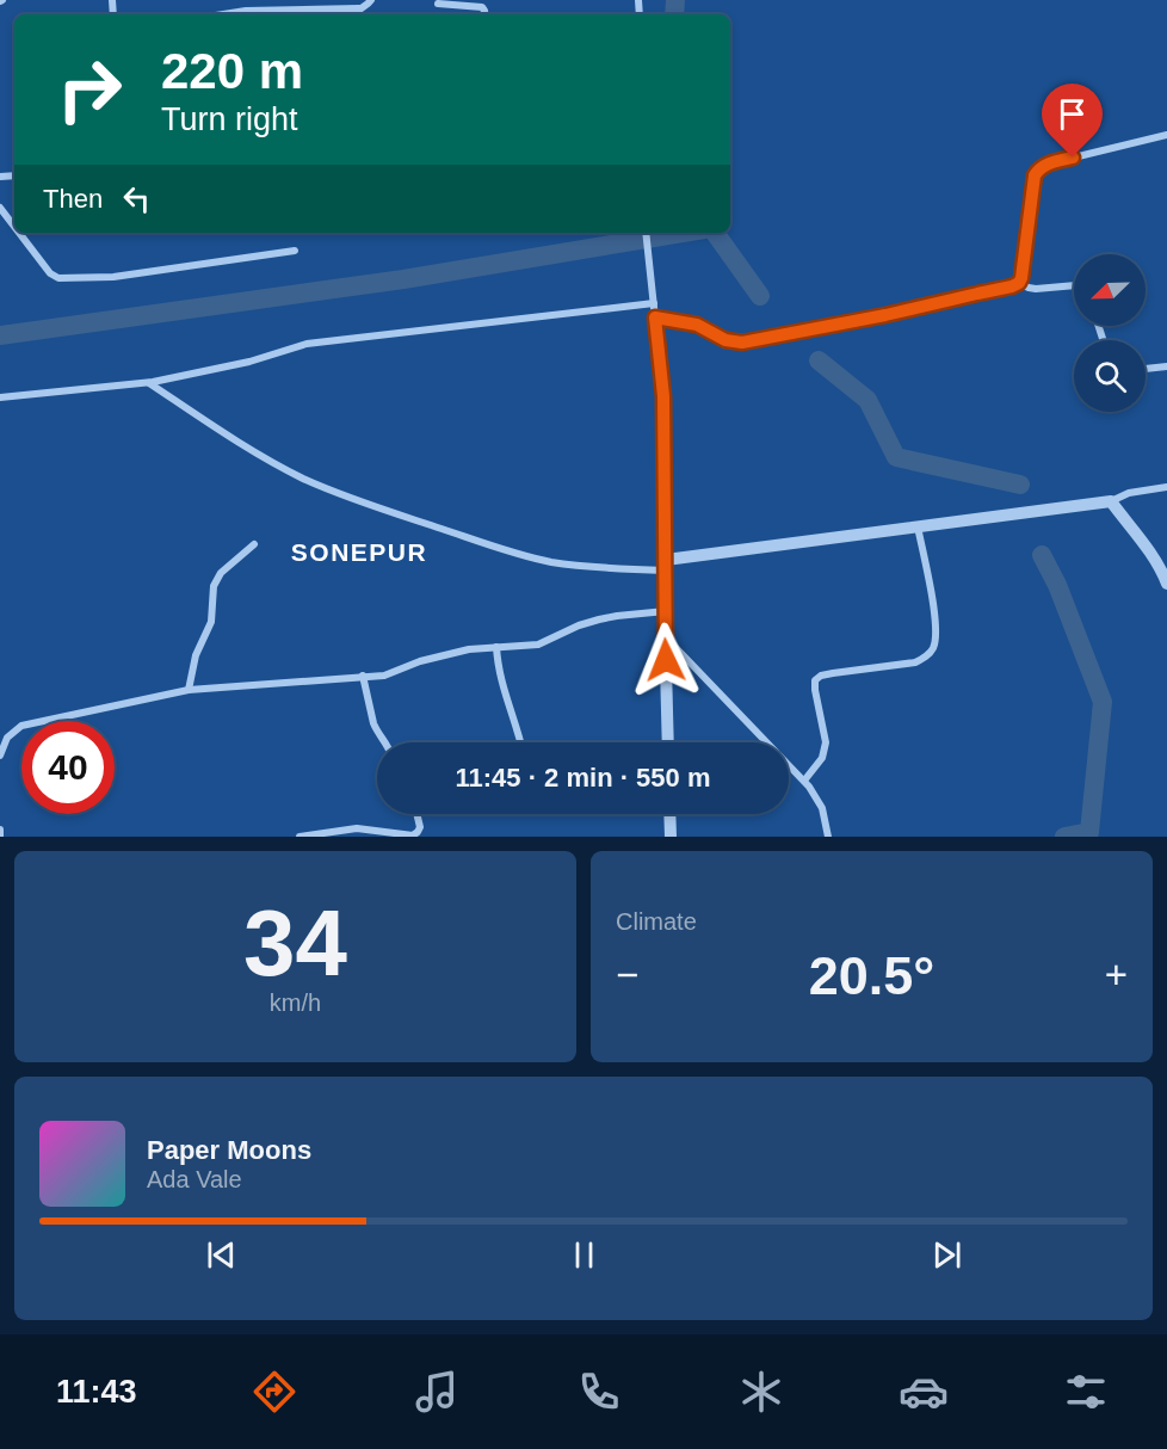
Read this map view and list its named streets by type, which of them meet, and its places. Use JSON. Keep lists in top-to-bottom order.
{
  "districts": ["SONEPUR"],
  "north": "bottom left",
  "page": {
    "turn": ["220 m", "Turn right"],
    "then": "Then",
    "limit": "40",
    "trip": "11:45 · 2 min · 550 m",
    "tile": [
      ["34", "km/h"],
      "Climate"
    ],
    "heat": ["−", "20.5°", "+"],
    "song": ["Paper Moons", "Ada Vale"],
    "tabs": "11:43"
  }
}
